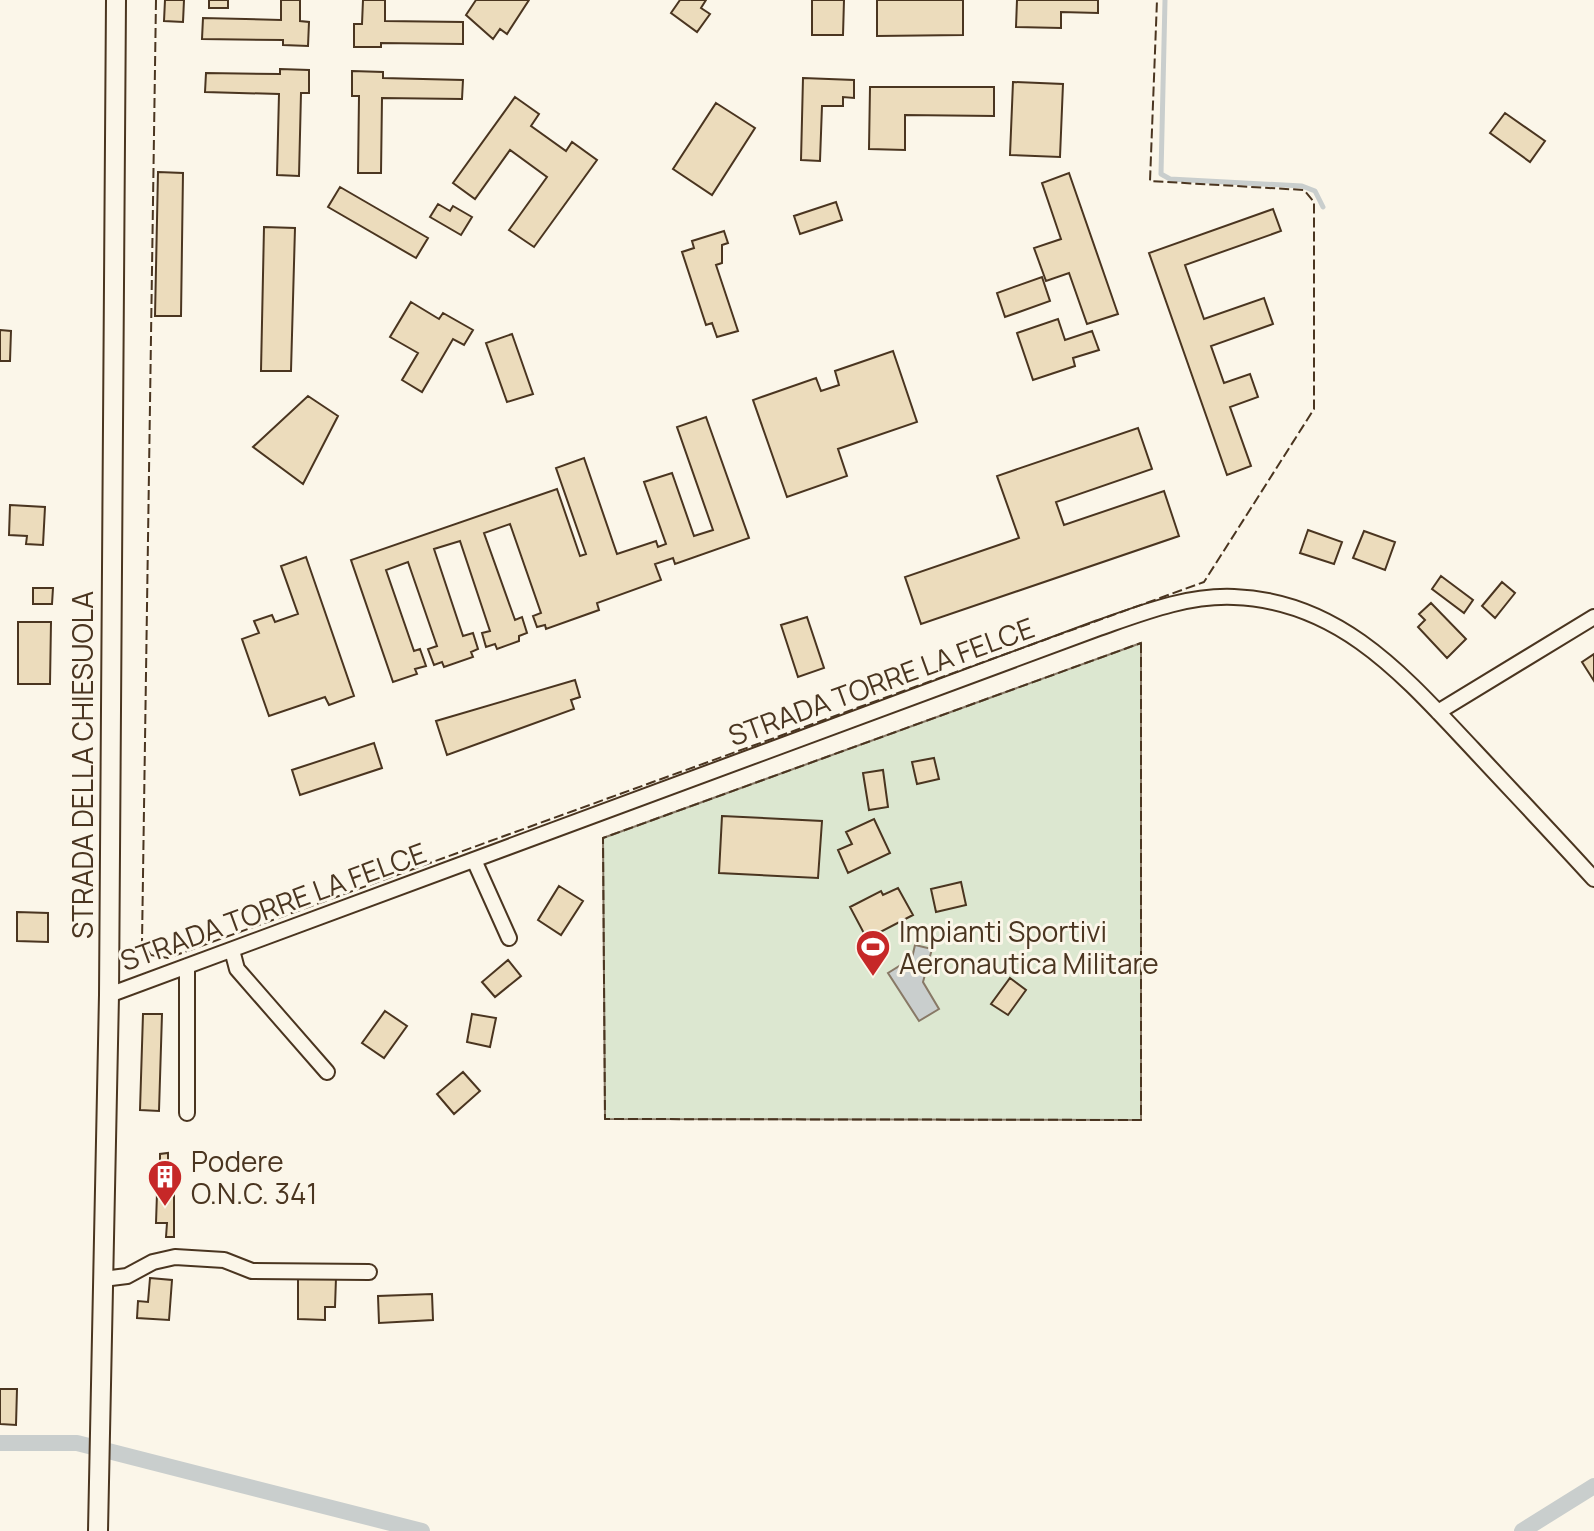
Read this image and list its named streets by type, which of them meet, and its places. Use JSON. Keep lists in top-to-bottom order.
{
  "streets": {
    "street": ["STRADA TORRE LA FELCE", "STRADA DELLA CHIESUOLA"]
  },
  "crossings": [
    ["STRADA TORRE LA FELCE", "STRADA DELLA CHIESUOLA"]
  ],
  "places": {
    "sports": ["Impianti Sportivi Aeronautica Militare"],
    "building": ["Podere O.N.C. 341"]
  }
}
